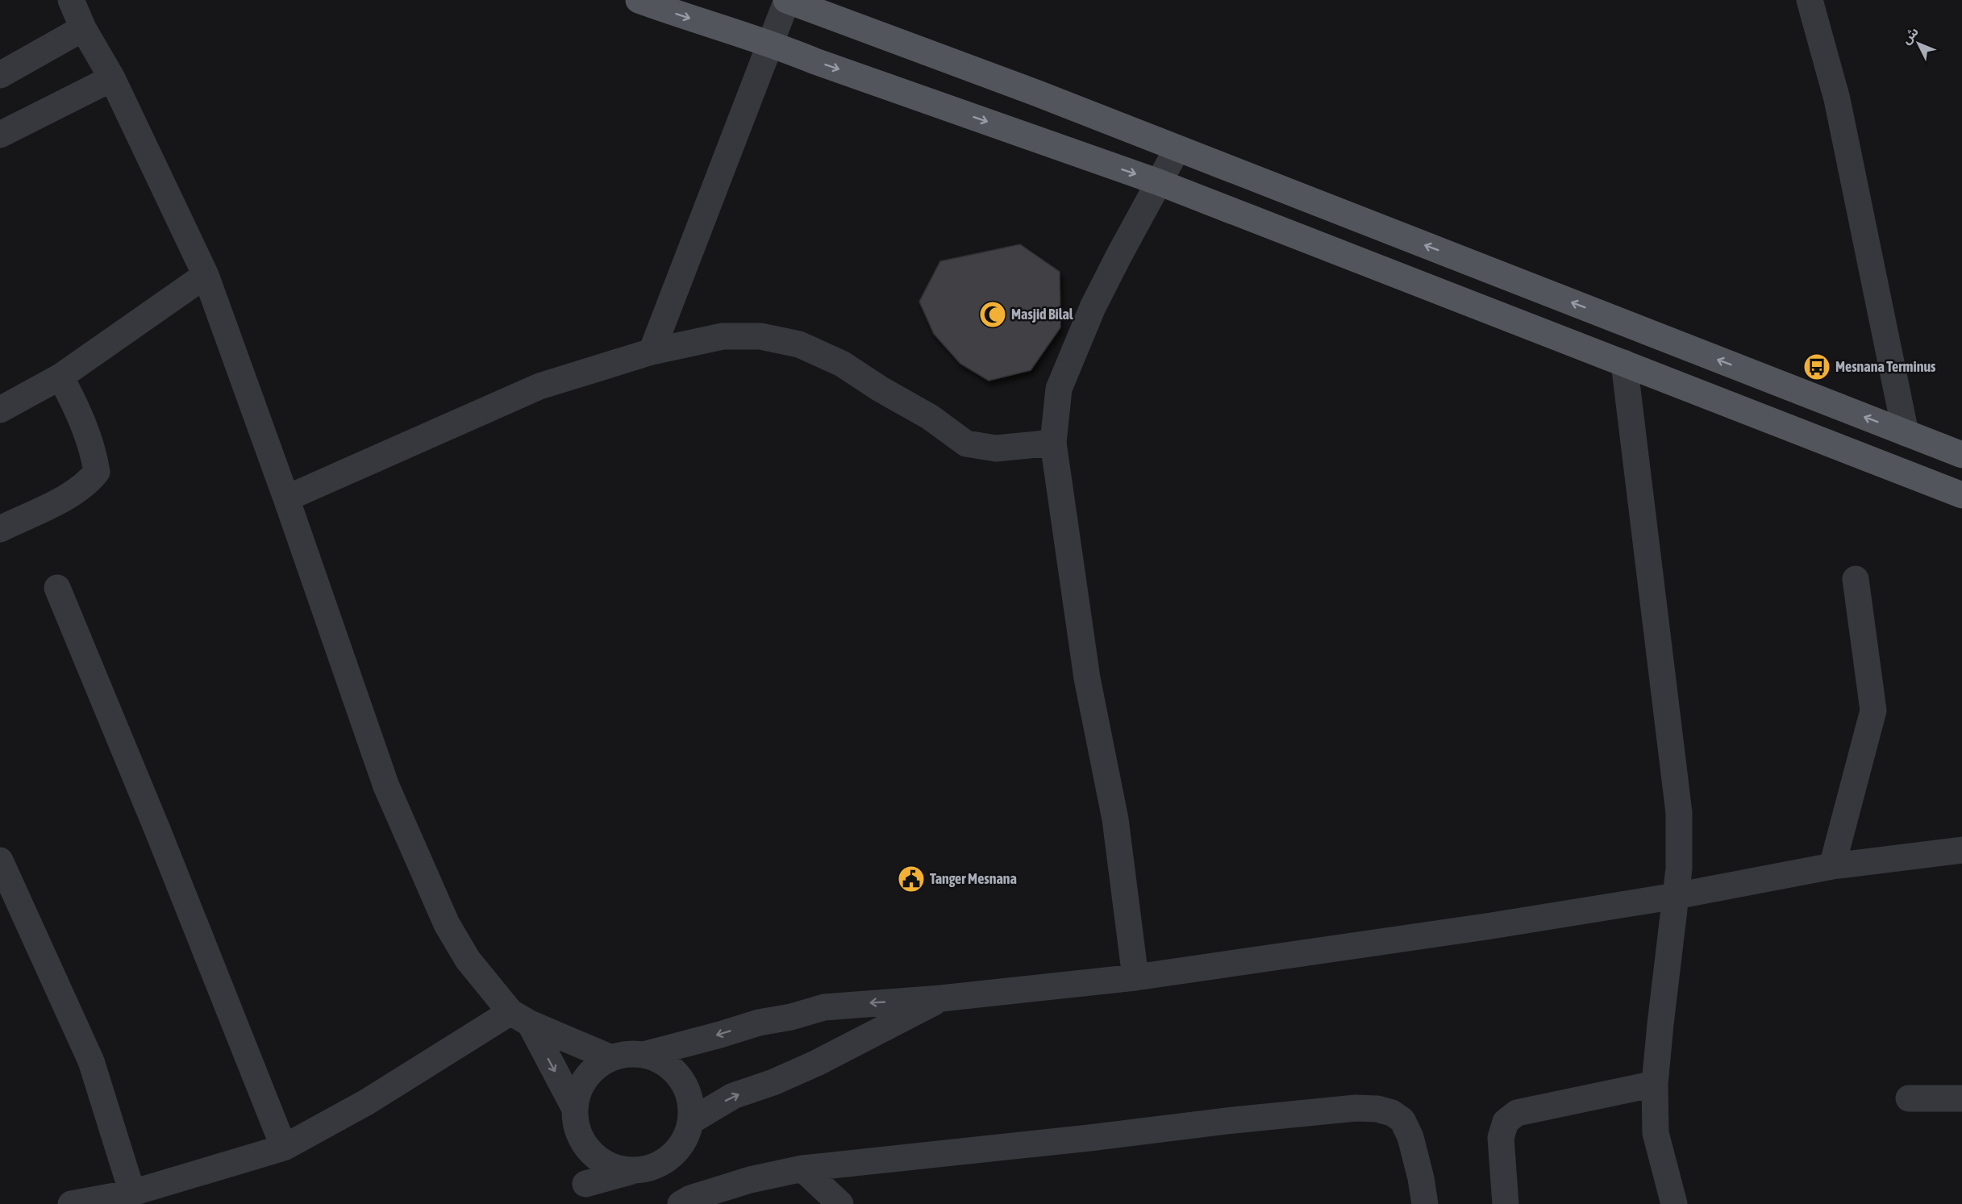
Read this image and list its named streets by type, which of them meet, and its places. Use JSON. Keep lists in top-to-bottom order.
{
  "places": {
    "mosque": ["Masjid Bilal"],
    "bus stop": ["Mesnana Terminus"],
    "public building": ["Tanger Mesnana"]
  },
  "north": "top left"
}
